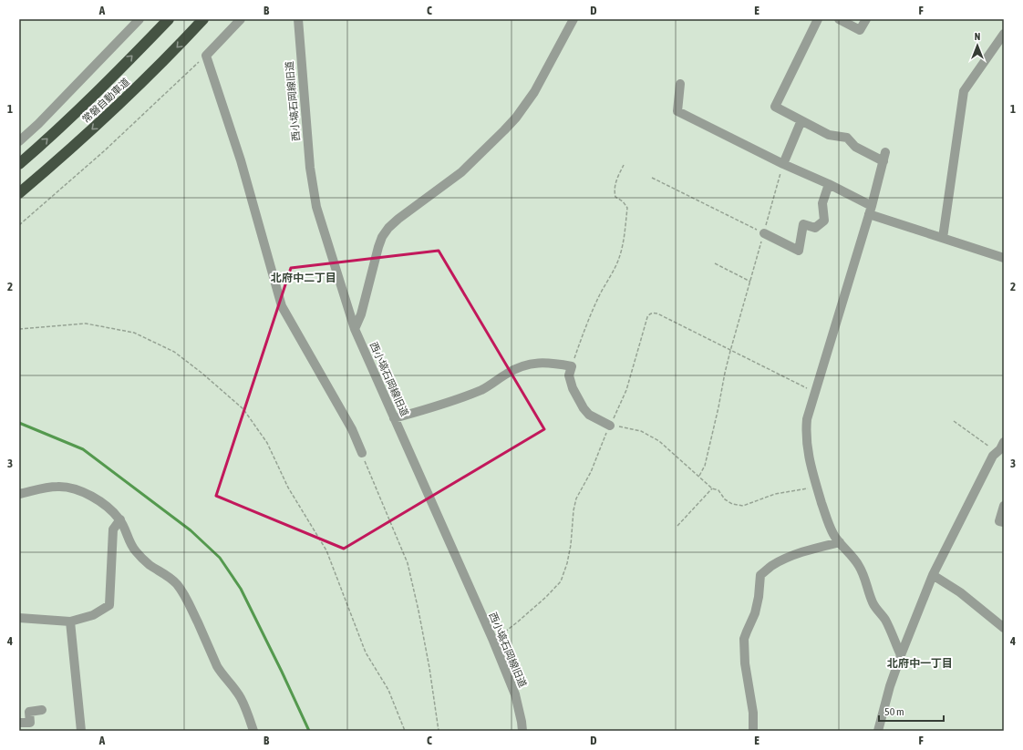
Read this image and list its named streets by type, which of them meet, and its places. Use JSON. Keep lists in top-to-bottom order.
{
  "streets": {
    "highway": ["常磐自動車道"],
    "street": ["西小塙石岡線旧道"]
  },
  "districts": ["北府中二丁目", "北府中一丁目"],
  "scale_bar": "50 m",
  "north": "top",
  "grid": {
    "columns": [
      "A",
      "B",
      "C",
      "D",
      "E",
      "F"
    ],
    "rows": [
      "1",
      "2",
      "3",
      "4"
    ]
  }
}
